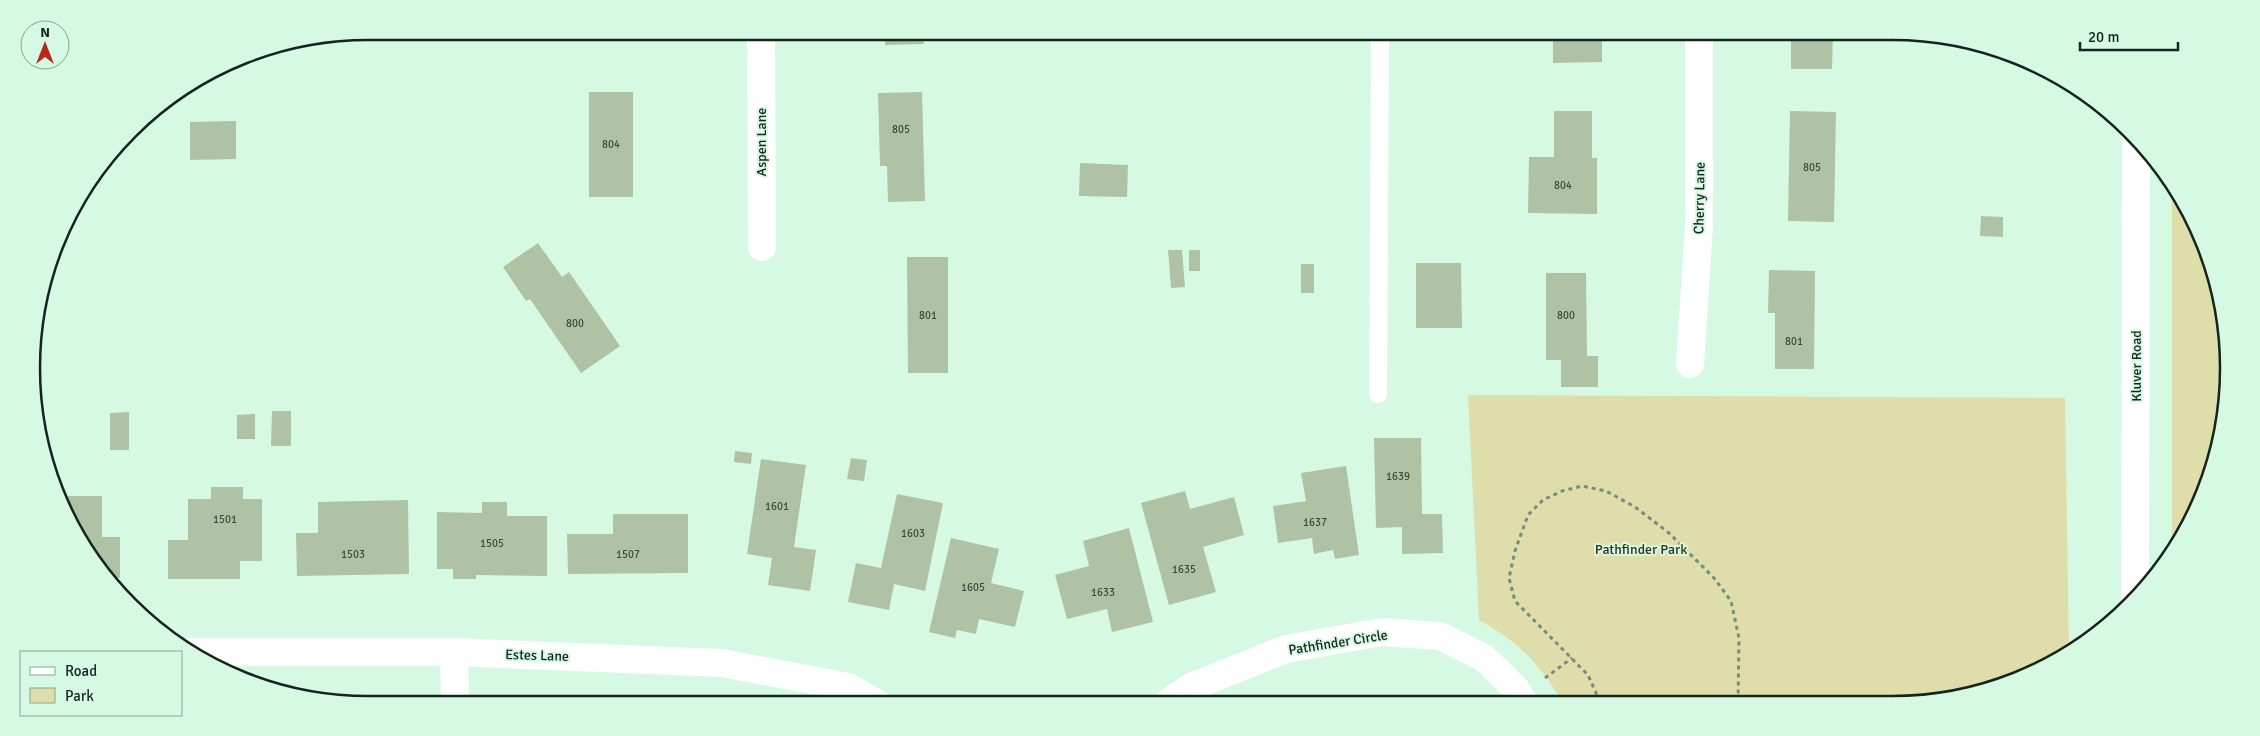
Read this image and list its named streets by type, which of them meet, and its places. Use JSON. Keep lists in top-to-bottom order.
{
  "streets": {
    "street": [
      "Aspen Lane",
      "Cherry Lane",
      "Kluver Road",
      "Pathfinder Circle",
      "Estes Lane"
    ]
  },
  "parks": ["Pathfinder Park"],
  "house_numbers": [
    "805",
    "804",
    "805",
    "804",
    "801",
    "800",
    "800",
    "801",
    "1639",
    "1601",
    "1501",
    "1637",
    "1603",
    "1505",
    "1503",
    "1507",
    "1635",
    "1605",
    "1633"
  ],
  "legend": ["Road", "Park"],
  "scale_bar": "20 m",
  "north": "top"
}
